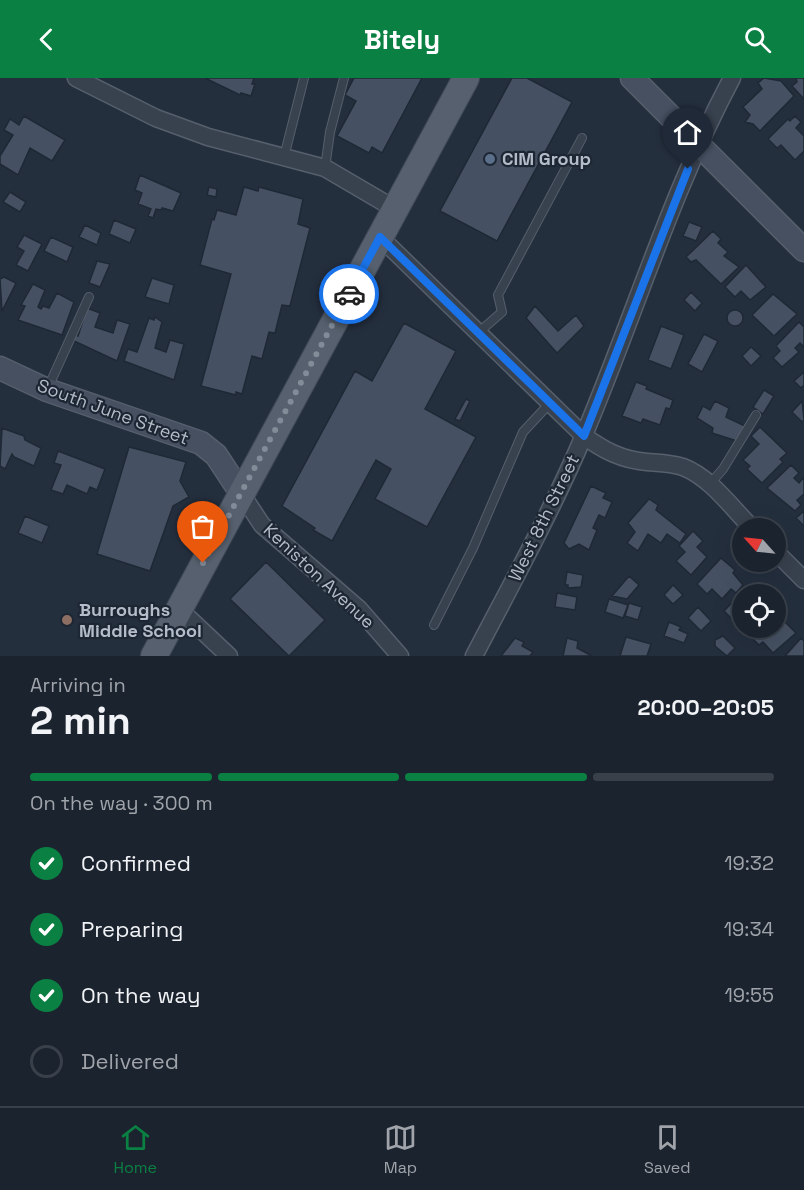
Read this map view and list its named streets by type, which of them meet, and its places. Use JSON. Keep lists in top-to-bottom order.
{
  "streets": {
    "street": ["South June Street", "West 8th Street", "Keniston Avenue"]
  },
  "crossings": [
    ["South June Street", "Keniston Avenue"]
  ],
  "places": ["CIM Group", "Burroughs Middle School"],
  "north": "top left",
  "page": {
    "header": "Bitely",
    "heading": ["2 min", "Arriving in", "20:00–20:05"],
    "bar": "On the way · 300 m",
    "list": [
      ["Confirmed", "19:32"],
      ["Preparing", "19:34"],
      ["On the way", "19:55"],
      "Delivered"
    ],
    "tabs": ["Home", "Map", "Saved"]
  }
}
